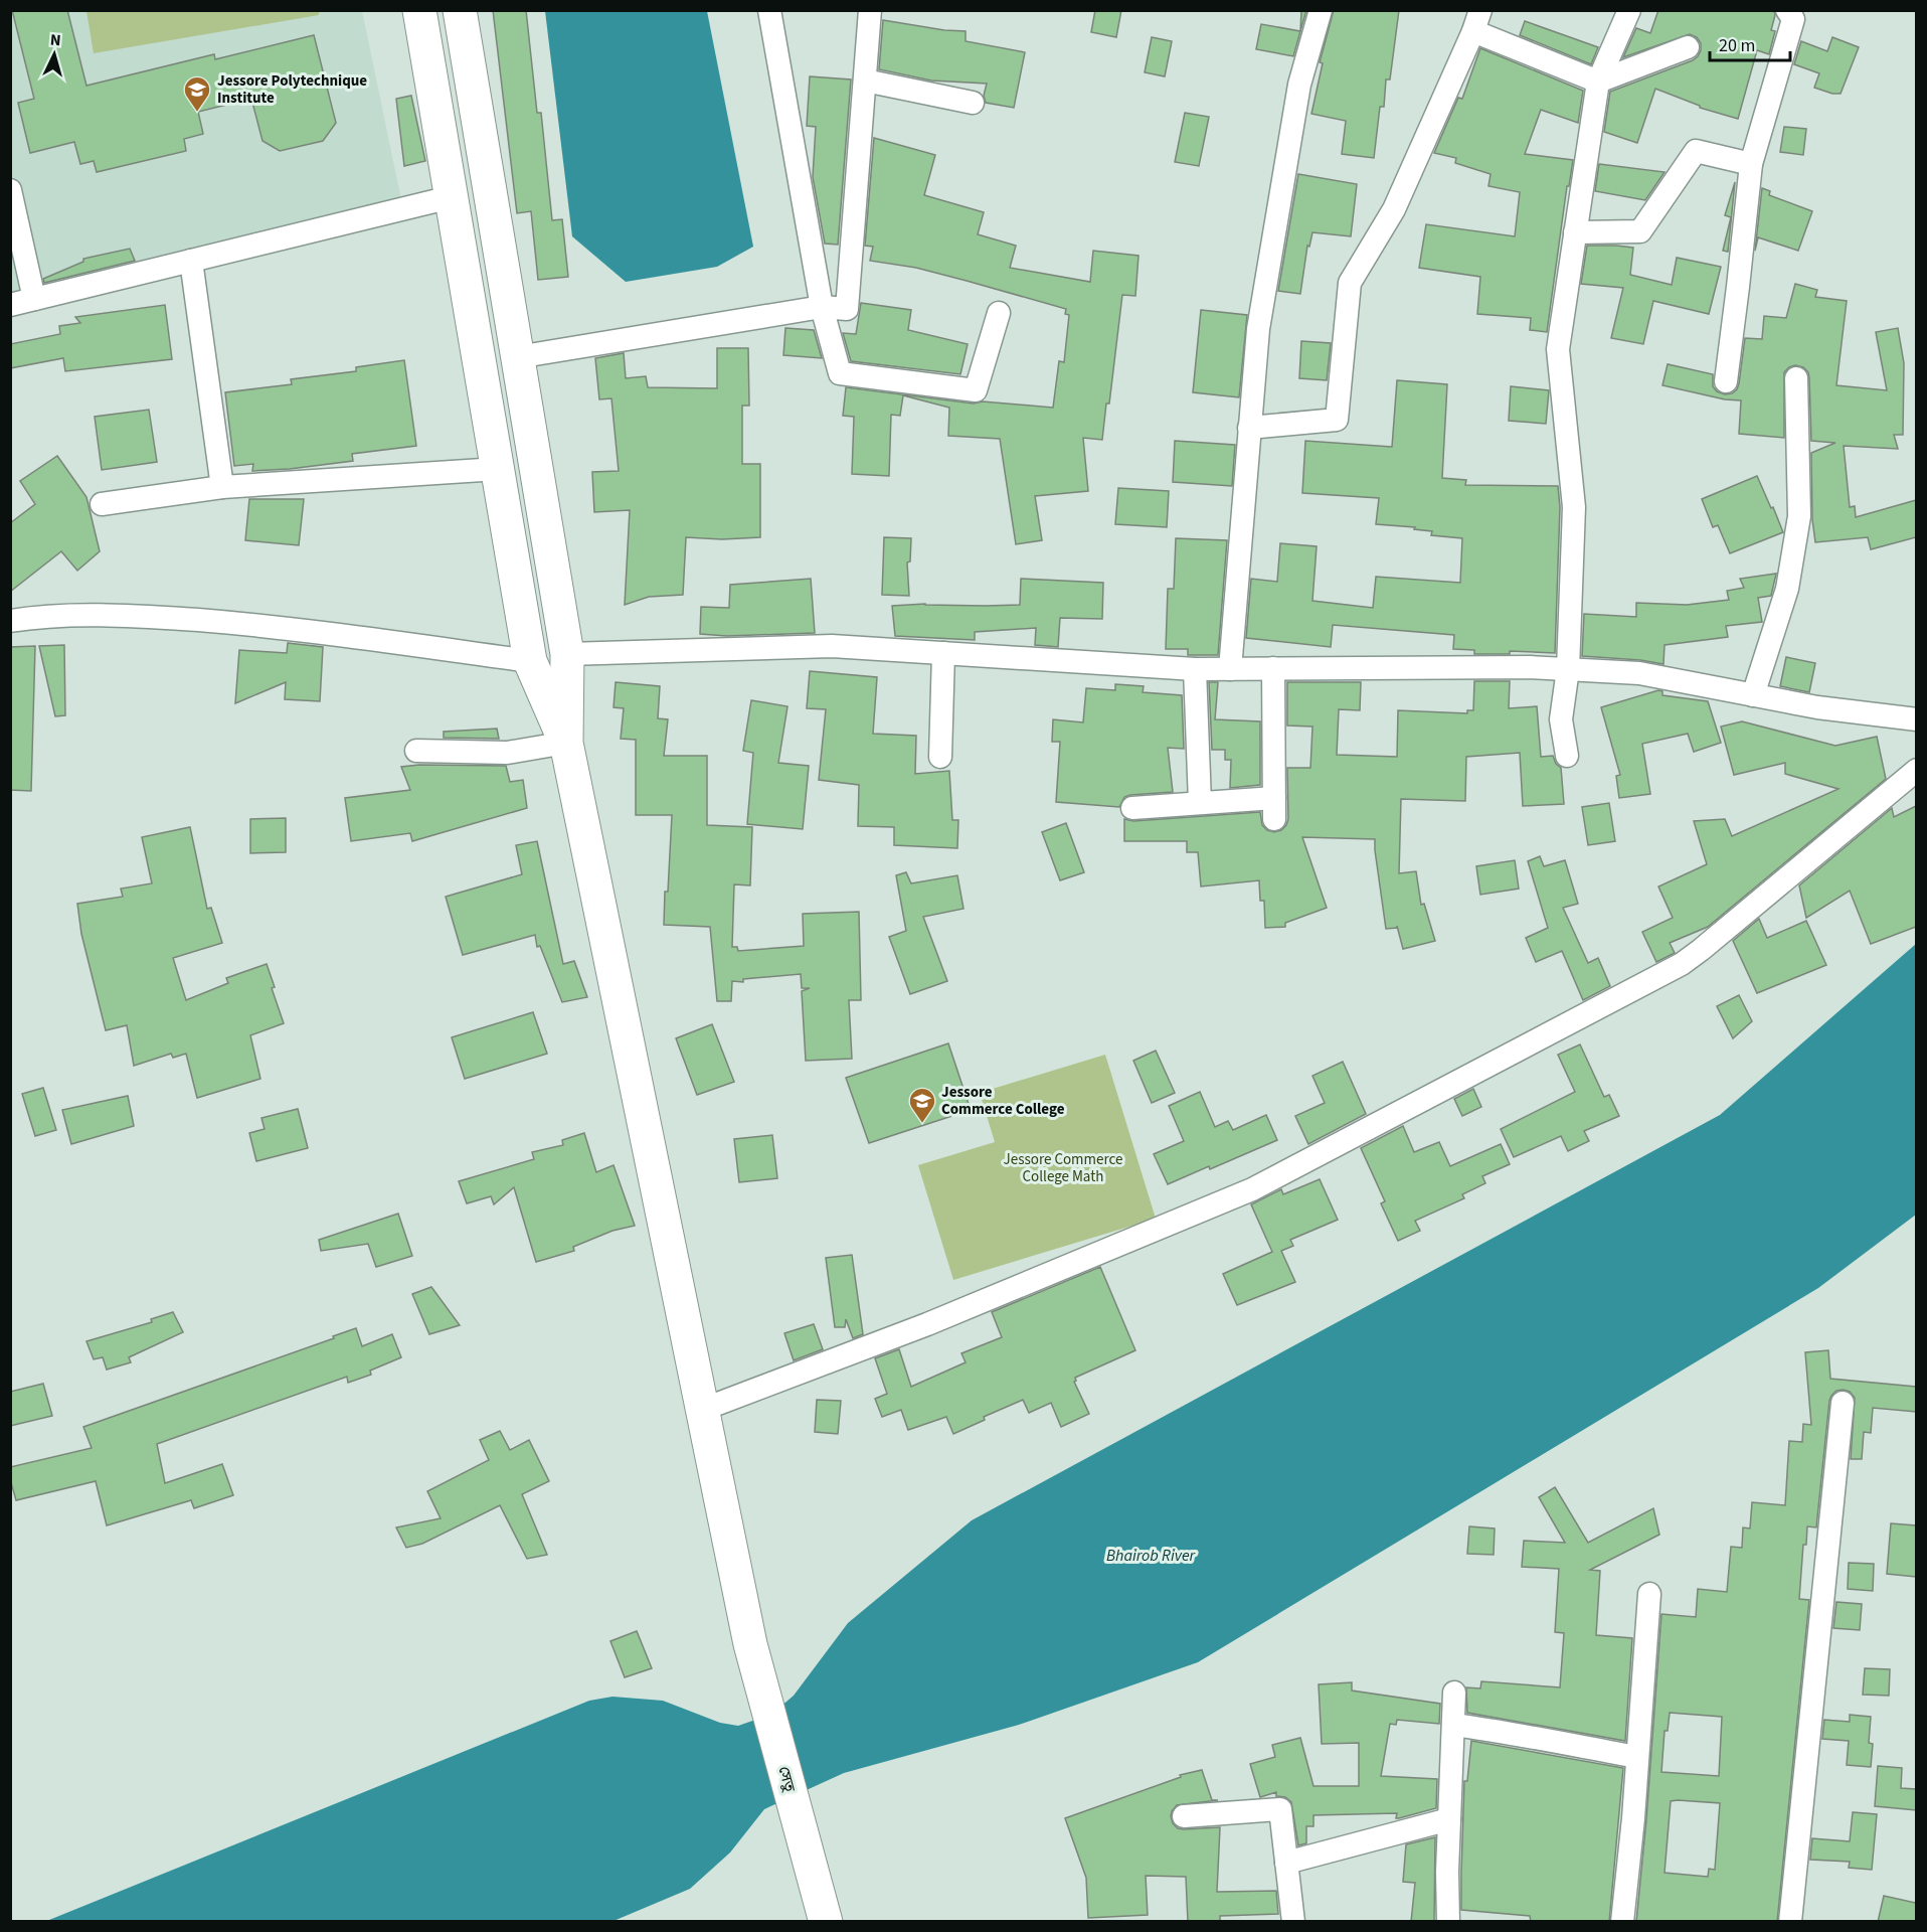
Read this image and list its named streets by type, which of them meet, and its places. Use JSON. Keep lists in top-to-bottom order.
{
  "streets": {
    "highway": ["সেতু"]
  },
  "water": ["Bhairob River"],
  "parks": ["Jessore Commerce College Math"],
  "places": {
    "school or university": ["Jessore Polytechnique Institute", "Jessore Commerce College"]
  },
  "scale_bar": "20 m",
  "north": "top"
}
